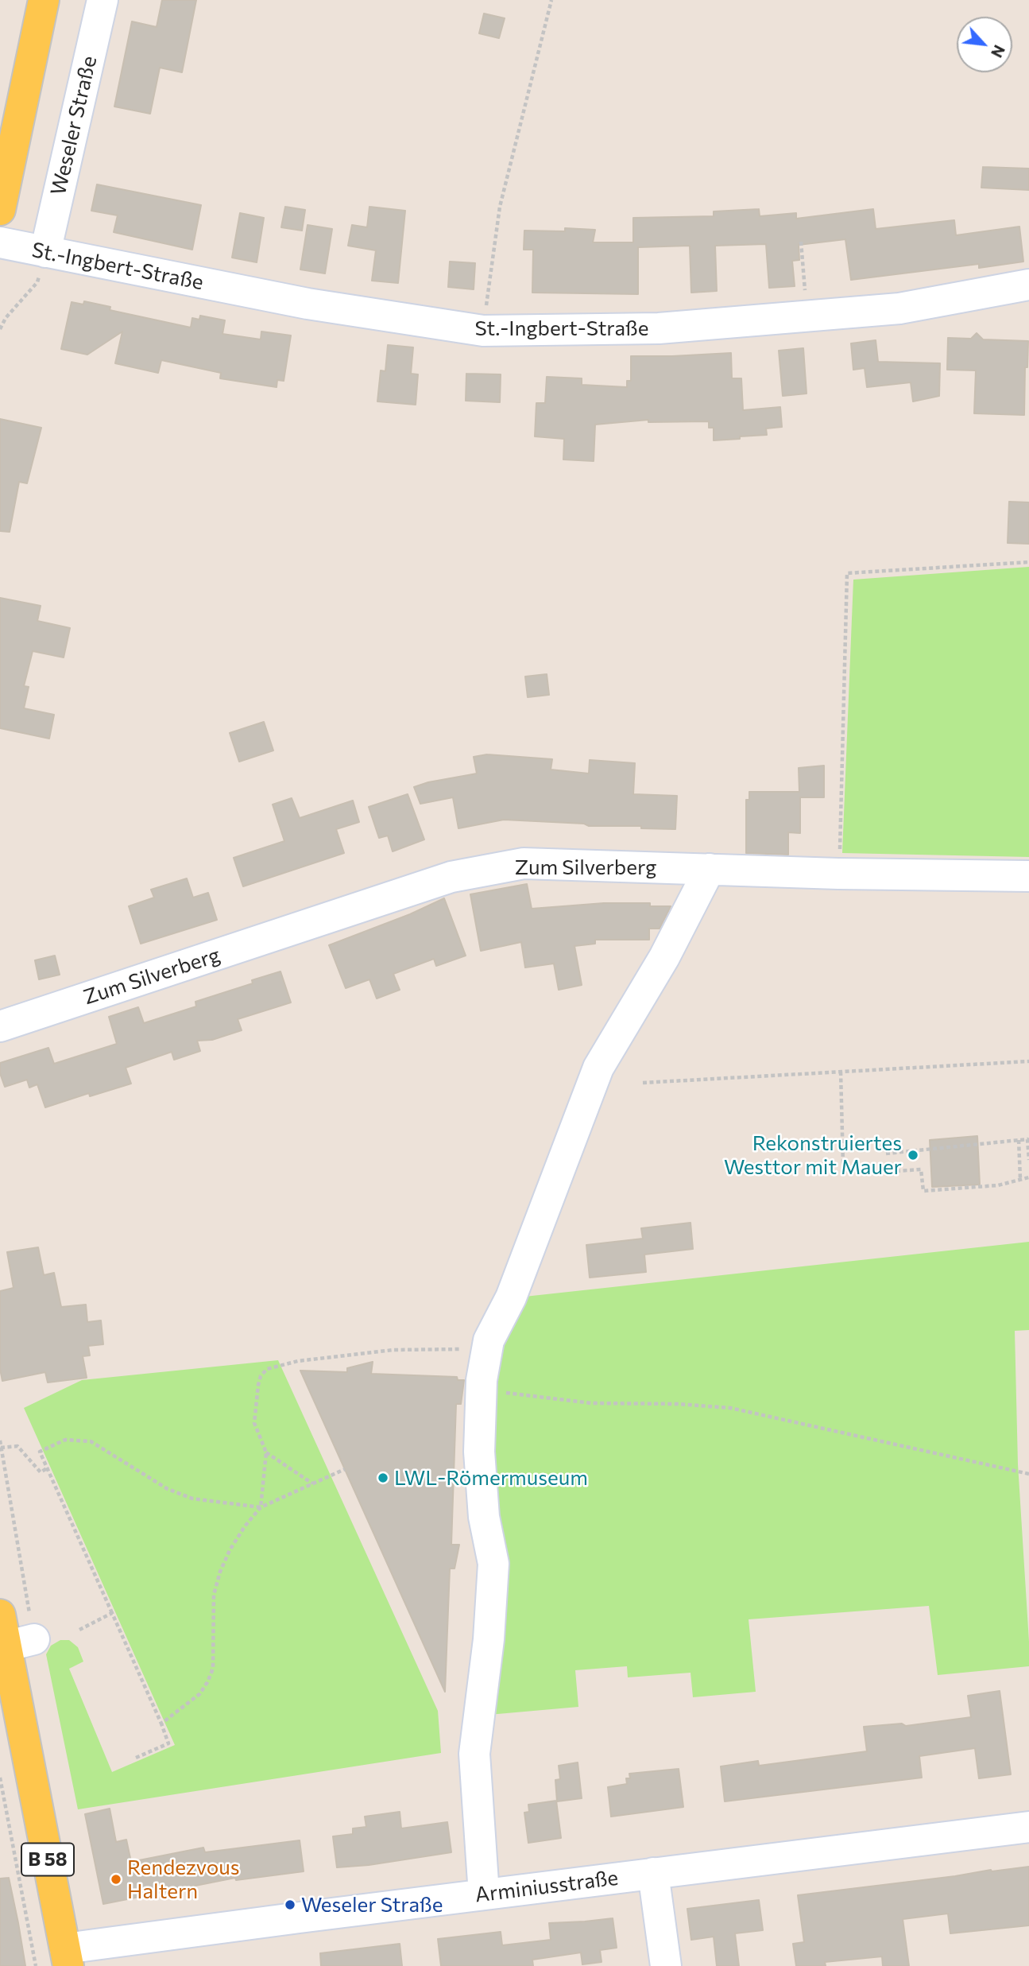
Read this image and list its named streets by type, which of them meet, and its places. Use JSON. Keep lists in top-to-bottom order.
{
  "streets": {
    "main road": ["B 58"],
    "street": [
      "Weseler Straße",
      "St.-Ingbert-Straße",
      "Zum Silverberg",
      "Arminiusstraße"
    ]
  },
  "crossings": [
    ["Weseler Straße", "St.-Ingbert-Straße"],
    ["B 58", "Arminiusstraße"]
  ],
  "places": [
    "Rekonstruiertes Westtor mit Mauer",
    "LWL-Römermuseum",
    "Rendezvous Haltern",
    "Weseler Straße"
  ],
  "north": "bottom right"
}
